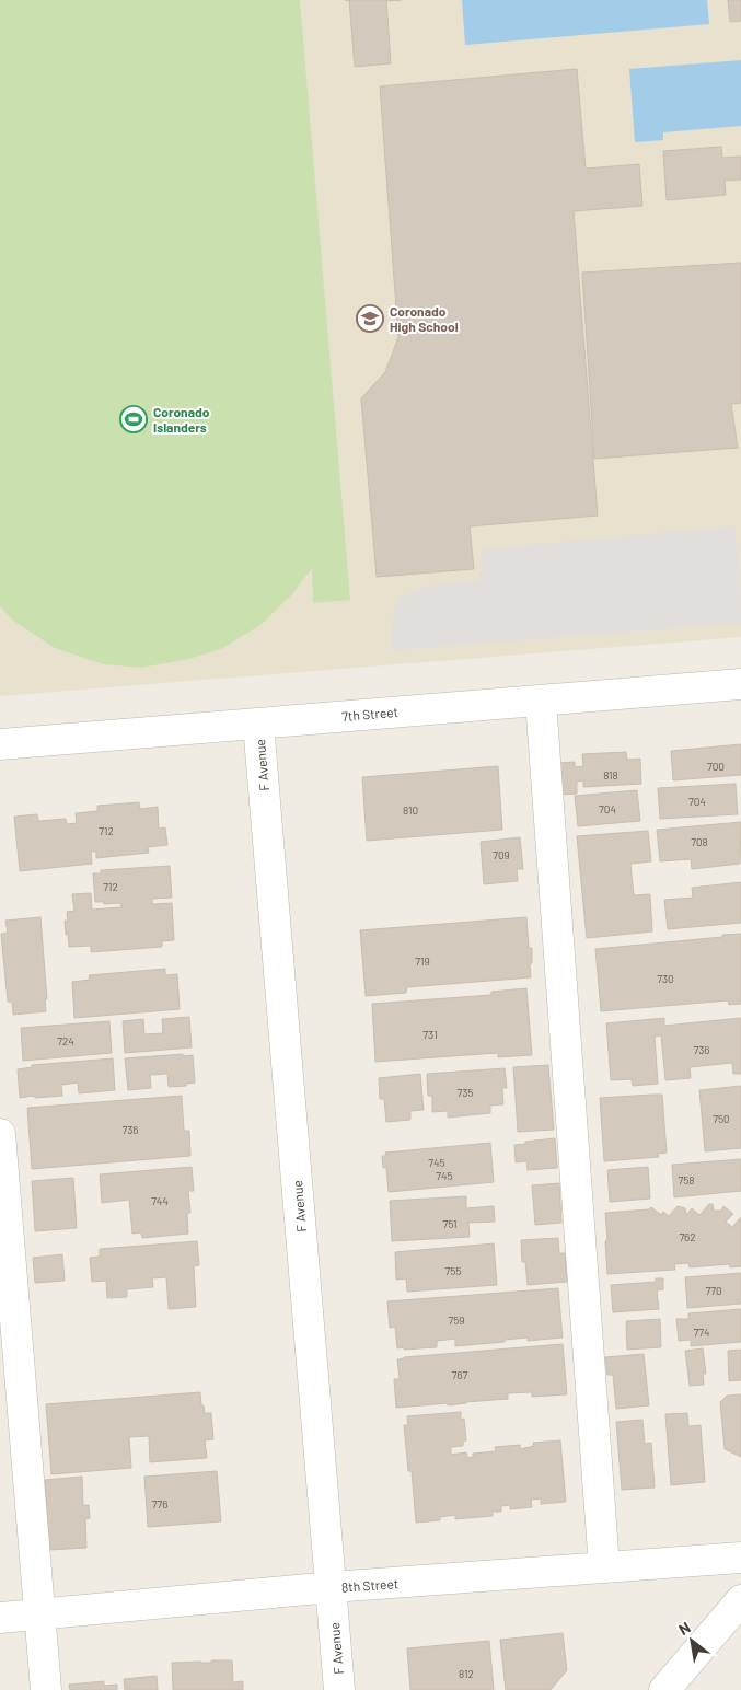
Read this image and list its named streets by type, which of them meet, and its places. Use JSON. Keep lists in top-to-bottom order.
{
  "streets": {
    "street": ["7th Street", "F Avenue", "8th Street"]
  },
  "crossings": [
    ["7th Street", "F Avenue"],
    ["F Avenue", "8th Street"]
  ],
  "places": {
    "school or university": ["Coronado High School"],
    "sports": ["Coronado Islanders"]
  },
  "house_numbers": [
    "700",
    "818",
    "704",
    "704",
    "810",
    "712",
    "708",
    "709",
    "712",
    "719",
    "730",
    "731",
    "724",
    "736",
    "735",
    "750",
    "736",
    "745",
    "745",
    "758",
    "744",
    "751",
    "762",
    "755",
    "770",
    "759",
    "774",
    "767",
    "776",
    "812"
  ],
  "north": "top left"
}
